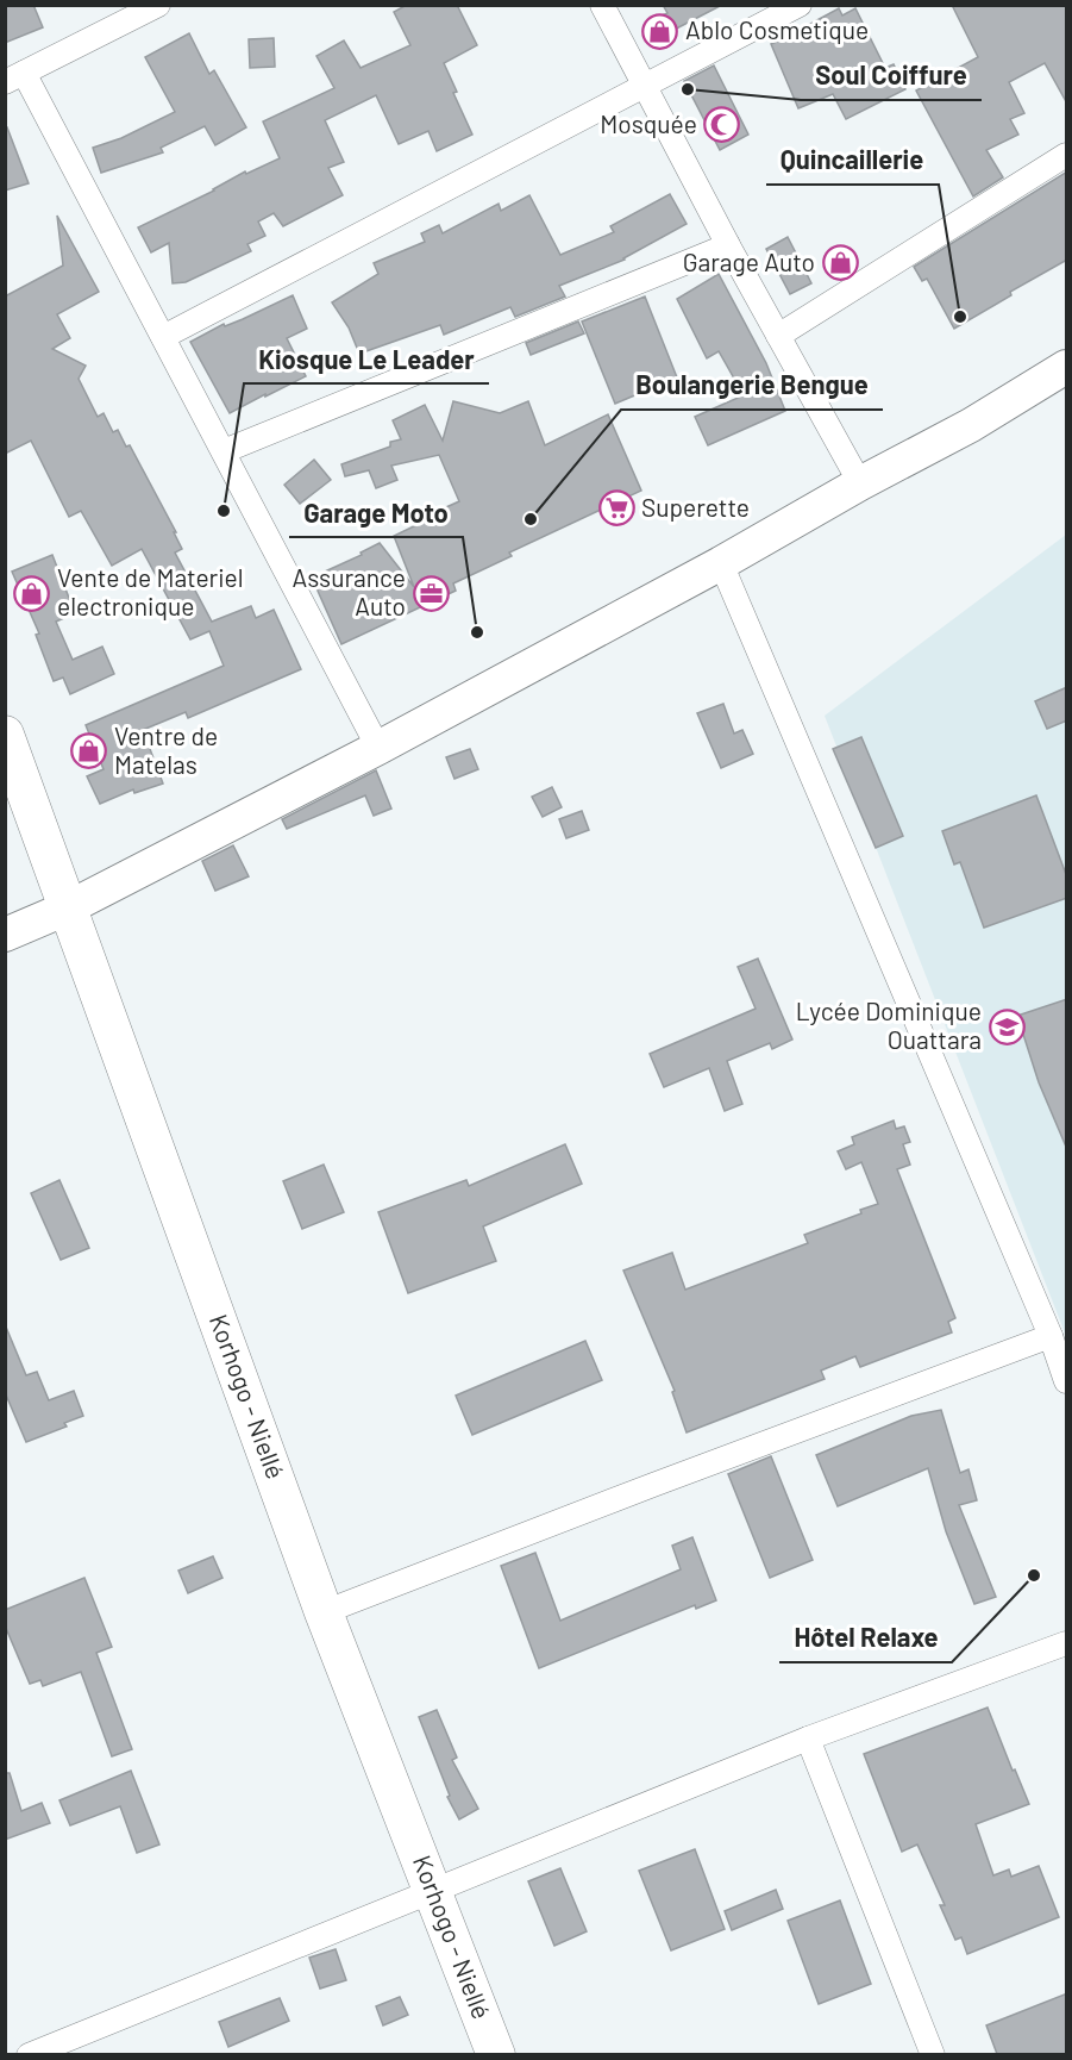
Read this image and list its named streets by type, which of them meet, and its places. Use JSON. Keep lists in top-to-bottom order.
{
  "streets": {
    "main road": ["Korhogo - Niellé"]
  },
  "places": {
    "shop": [
      "Ablo Cosmetique",
      "Garage Auto",
      "Vente de Materiel electronique",
      "Ventre de Matelas"
    ],
    "other": [
      "Soul Coiffure",
      "Quincaillerie",
      "Kiosque Le Leader",
      "Boulangerie Bengue",
      "Garage Moto",
      "Hôtel Relaxe"
    ],
    "mosque": ["Mosquée"],
    "supermarket": ["Superette"],
    "office": ["Assurance Auto"],
    "school or university": ["Lycée Dominique Ouattara"]
  }
}
